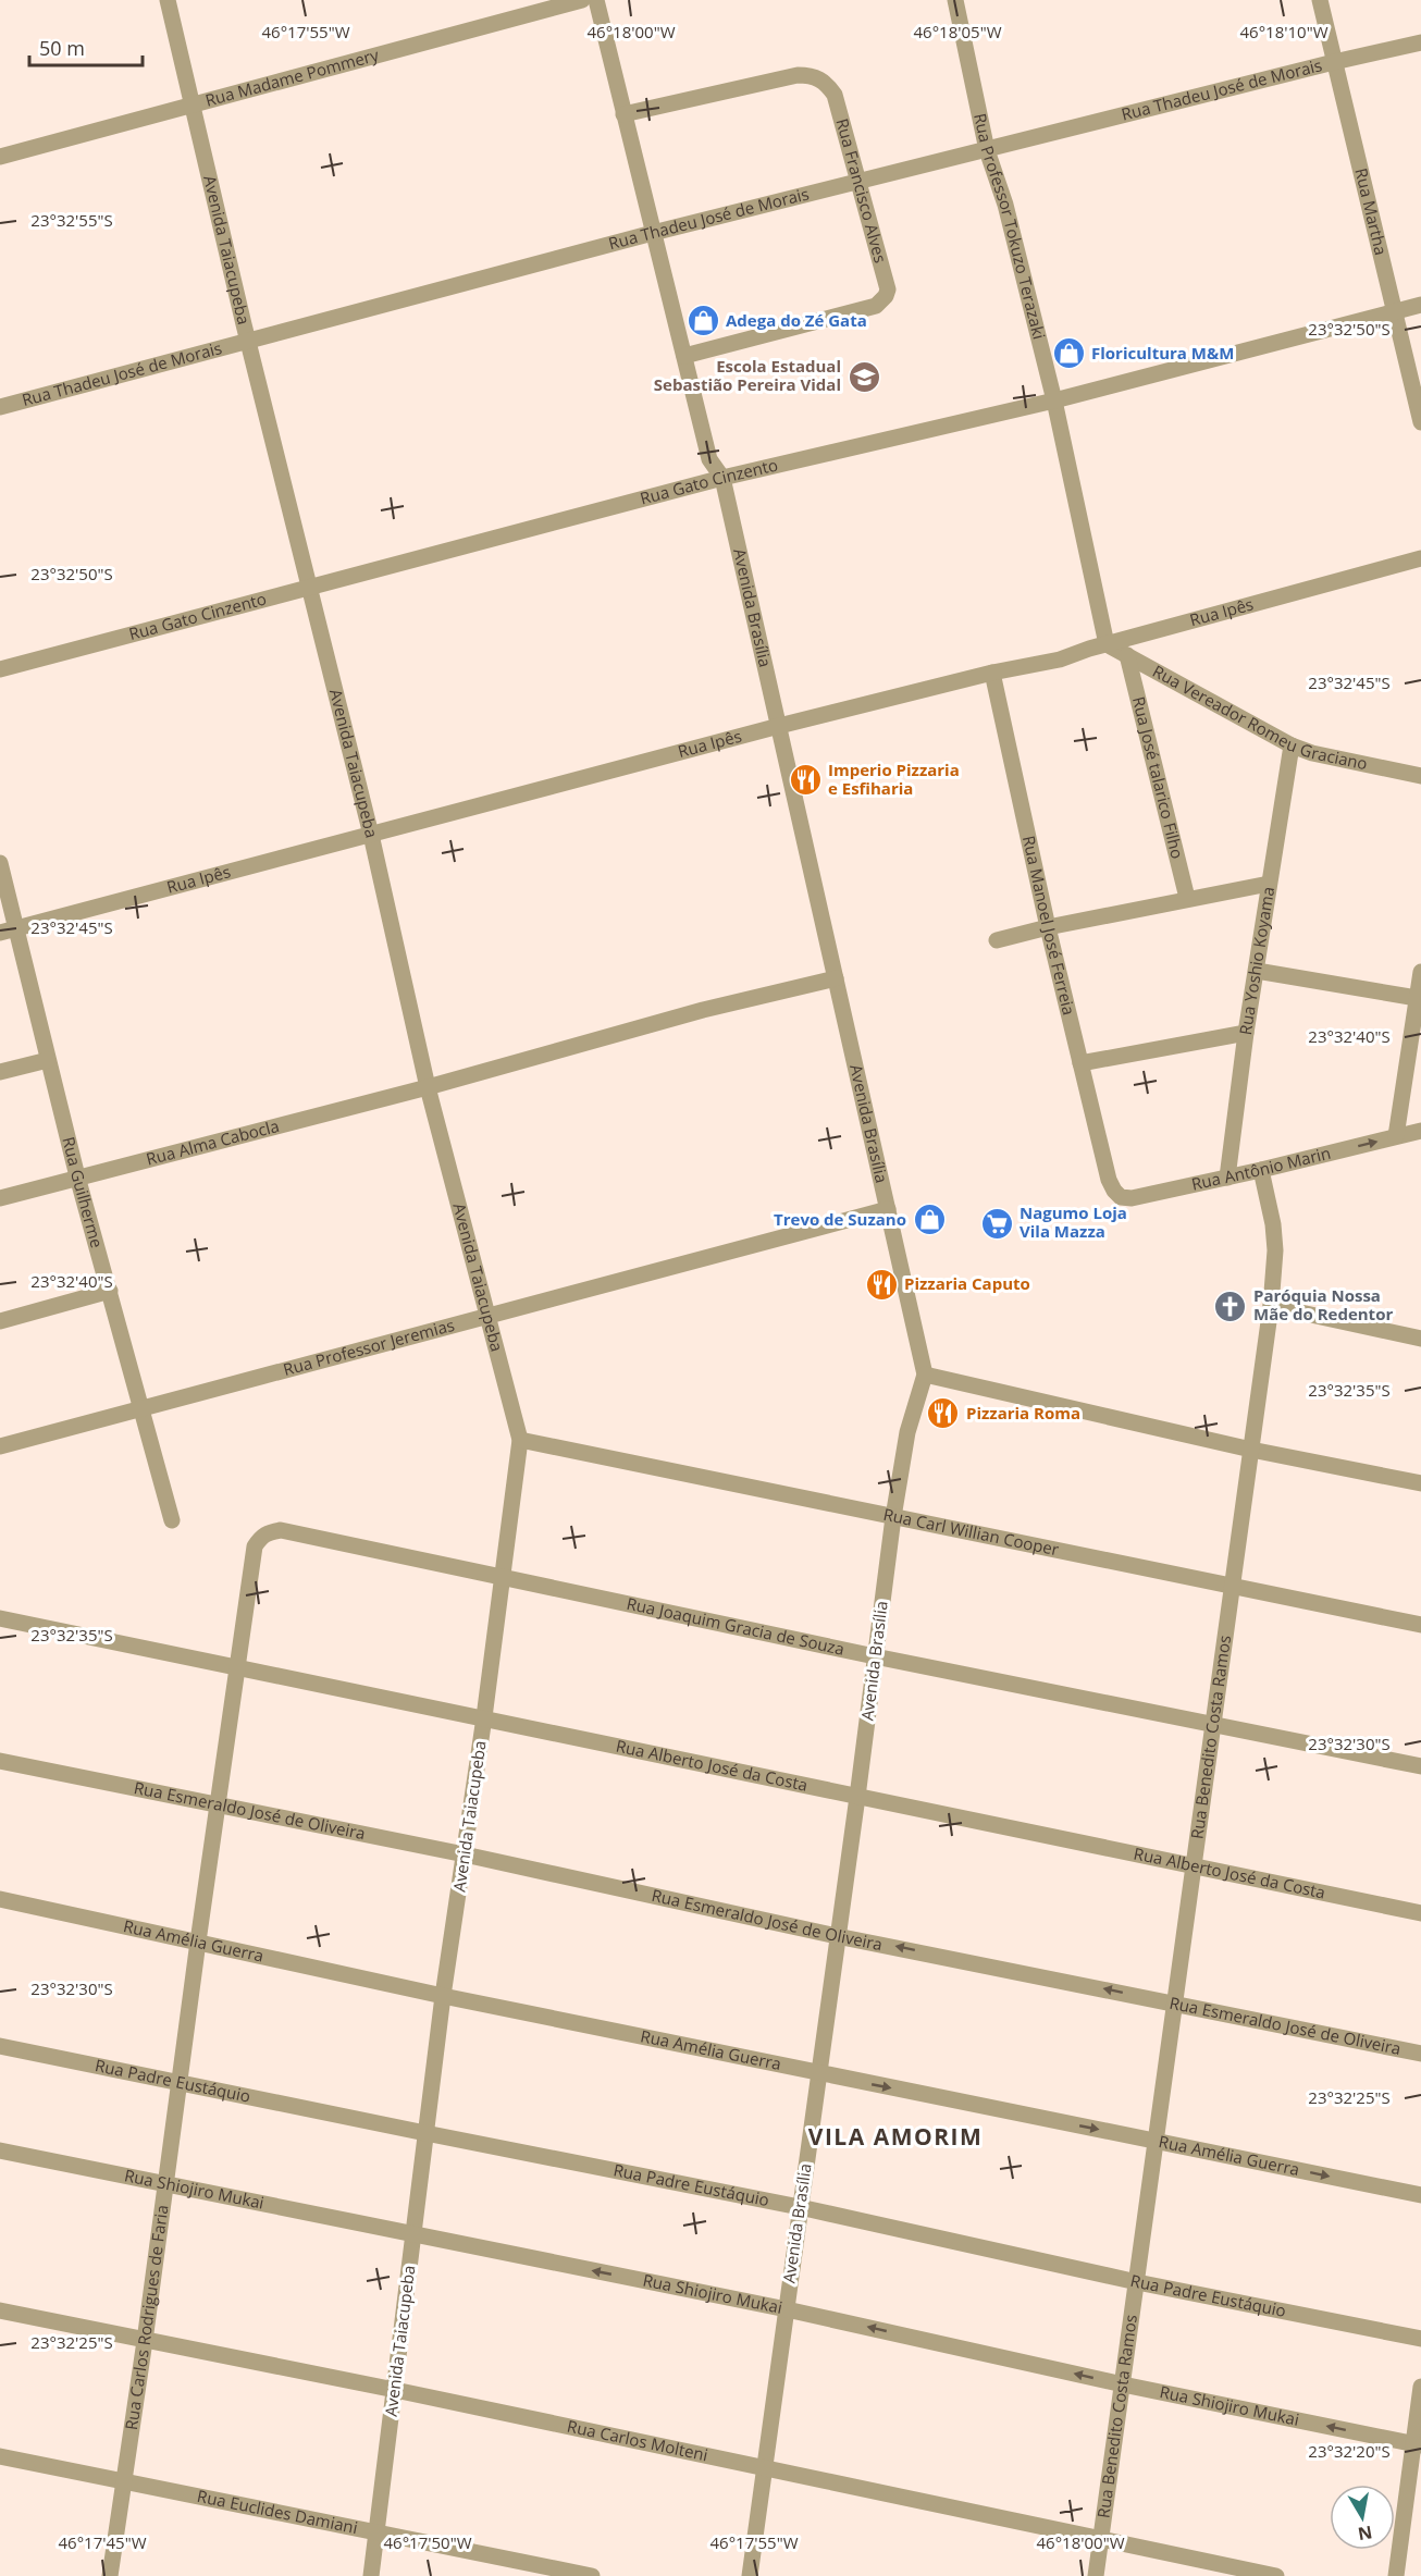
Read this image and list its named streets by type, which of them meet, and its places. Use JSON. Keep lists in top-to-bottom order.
{
  "streets": {
    "street": [
      "Rua Madame Pommery",
      "Rua Thadeu José de Morais",
      "Rua Francisco Alves",
      "Rua Martha",
      "Rua Professor Tokuzo Terazaki",
      "Avenida Taiacupeba",
      "Rua Gato Cinzento",
      "Avenida Brasília",
      "Rua Ipês",
      "Rua Vereador Romeu Graciano",
      "Rua José talarico Filho",
      "Rua Manoel José Ferreia",
      "Rua Yoshio Koyama",
      "Rua Alma Cabocla",
      "Rua Antônio Marin",
      "Rua Guilherme",
      "Rua Professor Jeremias",
      "Rua Carl Willian Cooper",
      "Rua Joaquim Gracia de Souza",
      "Rua Benedito Costa Ramos",
      "Rua Alberto José da Costa",
      "Rua Esmeraldo José de Oliveira",
      "Rua Amélia Guerra",
      "Rua Padre Eustáquio",
      "Rua Shiojiro Mukai",
      "Rua Carlos Rodrigues de Faria",
      "Rua Carlos Molteni",
      "Rua Euclides Damiani"
    ]
  },
  "crossings": [
    ["Rua Madame Pommery", "Avenida Taiacupeba"],
    ["Rua Thadeu José de Morais", "Rua Francisco Alves"],
    ["Rua Thadeu José de Morais", "Rua Martha"],
    ["Rua Thadeu José de Morais", "Rua Professor Tokuzo Terazaki"],
    ["Rua Thadeu José de Morais", "Avenida Taiacupeba"],
    ["Rua Thadeu José de Morais", "Avenida Brasília"],
    ["Rua Francisco Alves", "Avenida Brasília"],
    ["Rua Martha", "Rua Gato Cinzento"],
    ["Rua Professor Tokuzo Terazaki", "Rua Gato Cinzento"],
    ["Rua Professor Tokuzo Terazaki", "Rua Ipês"],
    ["Rua Professor Tokuzo Terazaki", "Rua Vereador Romeu Graciano"],
    ["Avenida Taiacupeba", "Rua Gato Cinzento"],
    ["Avenida Taiacupeba", "Rua Ipês"],
    ["Avenida Taiacupeba", "Rua Alma Cabocla"],
    ["Avenida Taiacupeba", "Rua Professor Jeremias"],
    ["Avenida Taiacupeba", "Rua Carl Willian Cooper"],
    ["Avenida Taiacupeba", "Rua Joaquim Gracia de Souza"],
    ["Avenida Taiacupeba", "Rua Alberto José da Costa"],
    ["Avenida Taiacupeba", "Rua Esmeraldo José de Oliveira"],
    ["Avenida Taiacupeba", "Rua Amélia Guerra"],
    ["Avenida Taiacupeba", "Rua Padre Eustáquio"],
    ["Avenida Taiacupeba", "Rua Shiojiro Mukai"],
    ["Avenida Taiacupeba", "Rua Carlos Molteni"],
    ["Avenida Taiacupeba", "Rua Euclides Damiani"],
    ["Rua Gato Cinzento", "Avenida Brasília"],
    ["Avenida Brasília", "Rua Ipês"],
    ["Avenida Brasília", "Rua Alma Cabocla"],
    ["Avenida Brasília", "Rua Professor Jeremias"],
    ["Avenida Brasília", "Rua Carl Willian Cooper"],
    ["Avenida Brasília", "Rua Joaquim Gracia de Souza"],
    ["Avenida Brasília", "Rua Alberto José da Costa"],
    ["Avenida Brasília", "Rua Esmeraldo José de Oliveira"],
    ["Avenida Brasília", "Rua Amélia Guerra"],
    ["Avenida Brasília", "Rua Padre Eustáquio"],
    ["Avenida Brasília", "Rua Shiojiro Mukai"],
    ["Avenida Brasília", "Rua Carlos Molteni"],
    ["Rua Ipês", "Rua Vereador Romeu Graciano"],
    ["Rua Ipês", "Rua Manoel José Ferreia"],
    ["Rua Ipês", "Rua Guilherme"],
    ["Rua Vereador Romeu Graciano", "Rua José talarico Filho"],
    ["Rua Vereador Romeu Graciano", "Rua Yoshio Koyama"],
    ["Rua Manoel José Ferreia", "Rua Antônio Marin"],
    ["Rua Yoshio Koyama", "Rua Antônio Marin"],
    ["Rua Alma Cabocla", "Rua Guilherme"],
    ["Rua Antônio Marin", "Rua Benedito Costa Ramos"],
    ["Rua Guilherme", "Rua Professor Jeremias"],
    ["Rua Carl Willian Cooper", "Rua Benedito Costa Ramos"],
    ["Rua Joaquim Gracia de Souza", "Rua Benedito Costa Ramos"],
    ["Rua Joaquim Gracia de Souza", "Rua Carlos Rodrigues de Faria"],
    ["Rua Benedito Costa Ramos", "Rua Alberto José da Costa"],
    ["Rua Benedito Costa Ramos", "Rua Esmeraldo José de Oliveira"],
    ["Rua Benedito Costa Ramos", "Rua Amélia Guerra"],
    ["Rua Benedito Costa Ramos", "Rua Padre Eustáquio"],
    ["Rua Benedito Costa Ramos", "Rua Shiojiro Mukai"],
    ["Rua Benedito Costa Ramos", "Rua Carlos Molteni"],
    ["Rua Alberto José da Costa", "Rua Carlos Rodrigues de Faria"],
    ["Rua Esmeraldo José de Oliveira", "Rua Carlos Rodrigues de Faria"],
    ["Rua Amélia Guerra", "Rua Carlos Rodrigues de Faria"],
    ["Rua Padre Eustáquio", "Rua Carlos Rodrigues de Faria"],
    ["Rua Shiojiro Mukai", "Rua Carlos Rodrigues de Faria"],
    ["Rua Carlos Rodrigues de Faria", "Rua Carlos Molteni"],
    ["Rua Carlos Rodrigues de Faria", "Rua Euclides Damiani"]
  ],
  "one_way": ["Rua Antônio Marin", "Rua Amélia Guerra", "Rua Shiojiro Mukai"],
  "districts": ["VILA AMORIM"],
  "places": {
    "shop": ["Adega do Zé Gata", "Floricultura M&M", "Trevo de Suzano"],
    "school or university": ["Escola Estadual Sebastião Pereira Vidal"],
    "restaurant": ["Imperio Pizzaria e Esfiharia", "Pizzaria Caputo", "Pizzaria Roma"],
    "supermarket": ["Nagumo Loja Vila Mazza"],
    "church": ["Paróquia Nossa Mãe do Redentor"]
  },
  "scale_bar": "50 m",
  "north": "bottom",
  "coordinates": [
    "46°17'55\"W",
    "46°18'00\"W",
    "46°18'05\"W",
    "46°18'10\"W",
    "23°32'55\"S",
    "23°32'50\"S",
    "23°32'45\"S",
    "23°32'40\"S",
    "23°32'35\"S",
    "23°32'30\"S",
    "23°32'25\"S",
    "23°32'20\"S",
    "46°17'45\"W",
    "46°17'50\"W"
  ]
}
